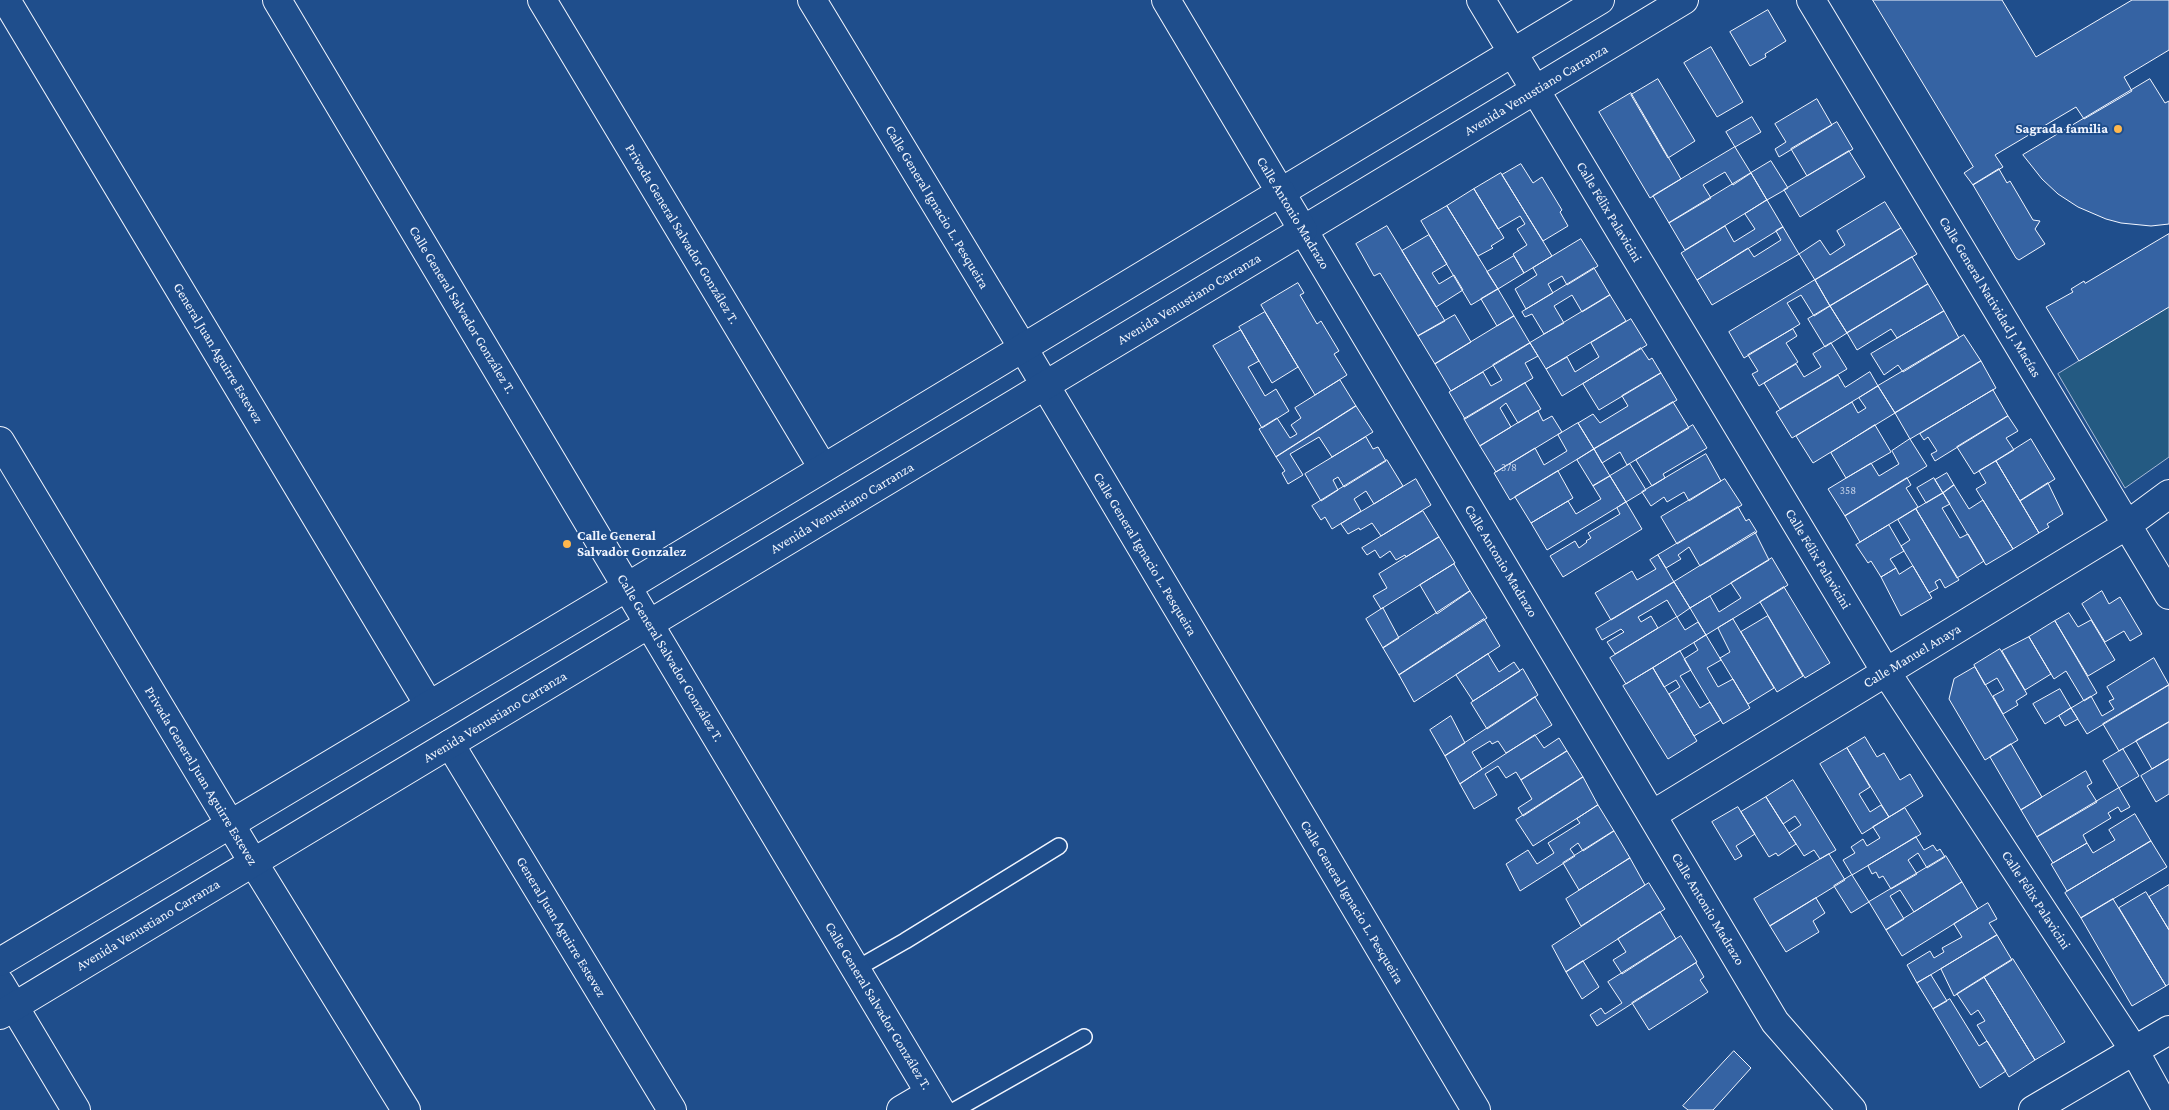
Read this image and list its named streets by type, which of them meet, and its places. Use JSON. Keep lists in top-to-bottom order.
{
  "streets": {
    "street": [
      "Avenida Venustiano Carranza",
      "Calle General Ignacio L. Pesqueira",
      "Calle Félix Palavicini",
      "Calle Antonio Madrazo",
      "Privada General Salvador González T.",
      "Calle General Natividad J. Macías",
      "Calle General Salvador González T.",
      "General Juan Aguirre Estevez",
      "Calle Manuel Anaya",
      "Privada General Juan Aguirre Estevez"
    ]
  },
  "crossings": [
    ["Avenida Venustiano Carranza", "Calle General Ignacio L. Pesqueira"],
    ["Avenida Venustiano Carranza", "Calle Félix Palavicini"],
    ["Avenida Venustiano Carranza", "Calle Antonio Madrazo"],
    ["Avenida Venustiano Carranza", "Calle General Salvador González T."],
    ["Avenida Venustiano Carranza", "General Juan Aguirre Estevez"],
    ["Avenida Venustiano Carranza", "Privada General Juan Aguirre Estevez"],
    ["Calle Félix Palavicini", "Calle Manuel Anaya"],
    ["Calle Antonio Madrazo", "Calle Manuel Anaya"],
    ["Calle General Natividad J. Macías", "Calle Manuel Anaya"]
  ],
  "places": ["Sagrada familia", "Calle General Salvador Gonzalez"],
  "house_numbers": ["378", "358"]
}
